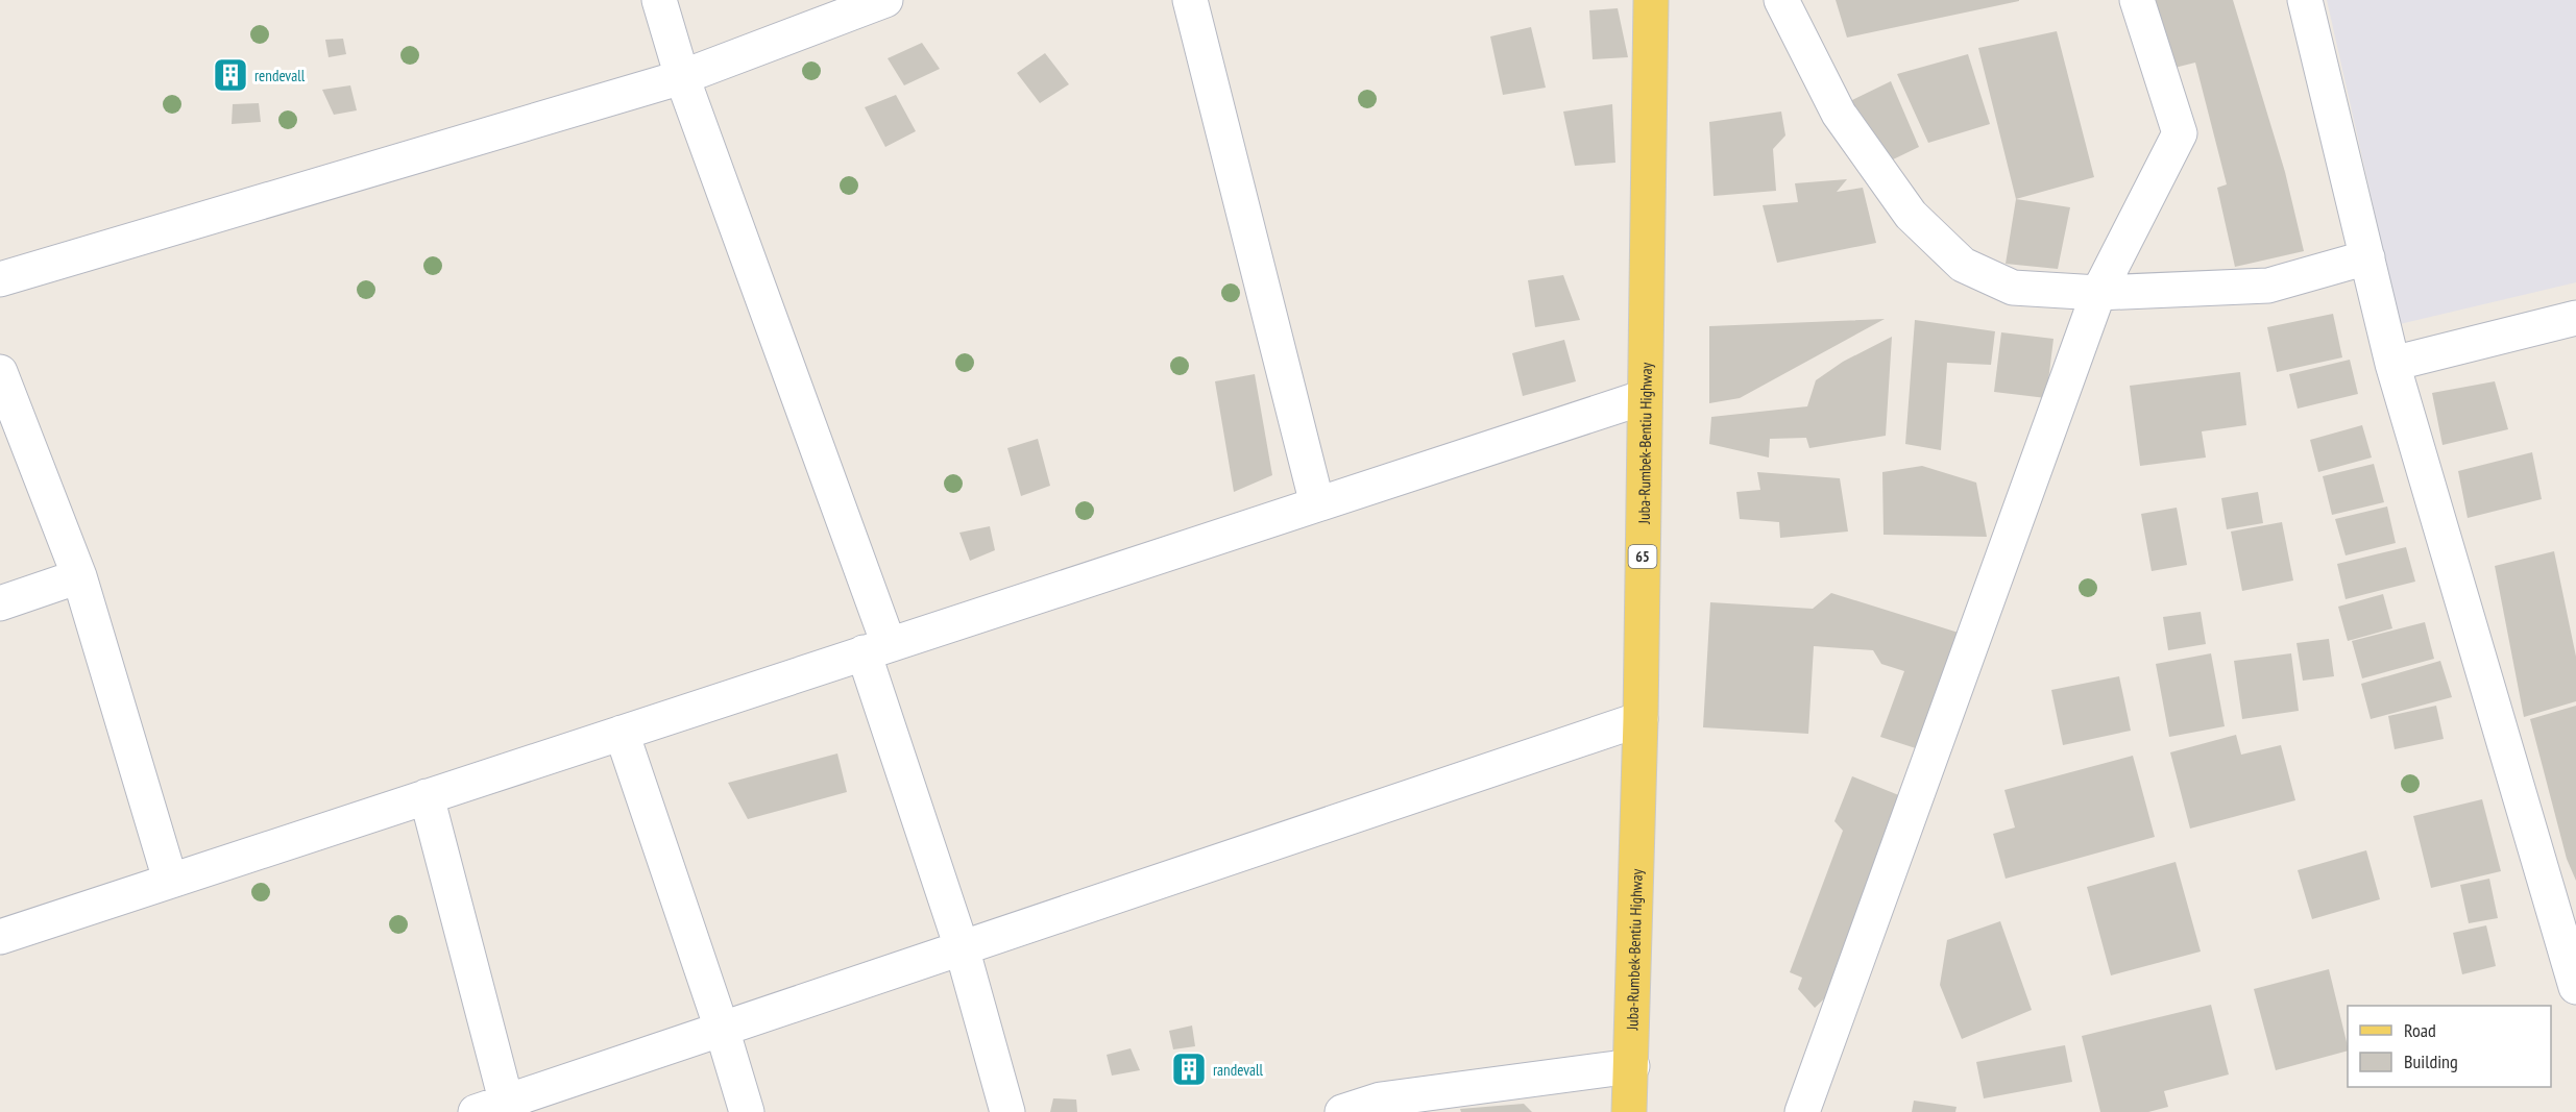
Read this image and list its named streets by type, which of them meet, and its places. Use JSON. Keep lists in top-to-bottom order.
{
  "streets": {
    "main road": ["Juba-Rumbek-Bentiu Highway", "65"]
  },
  "places": {
    "building": ["rendevall", "randevall"]
  },
  "legend": ["Road", "Building"]
}
